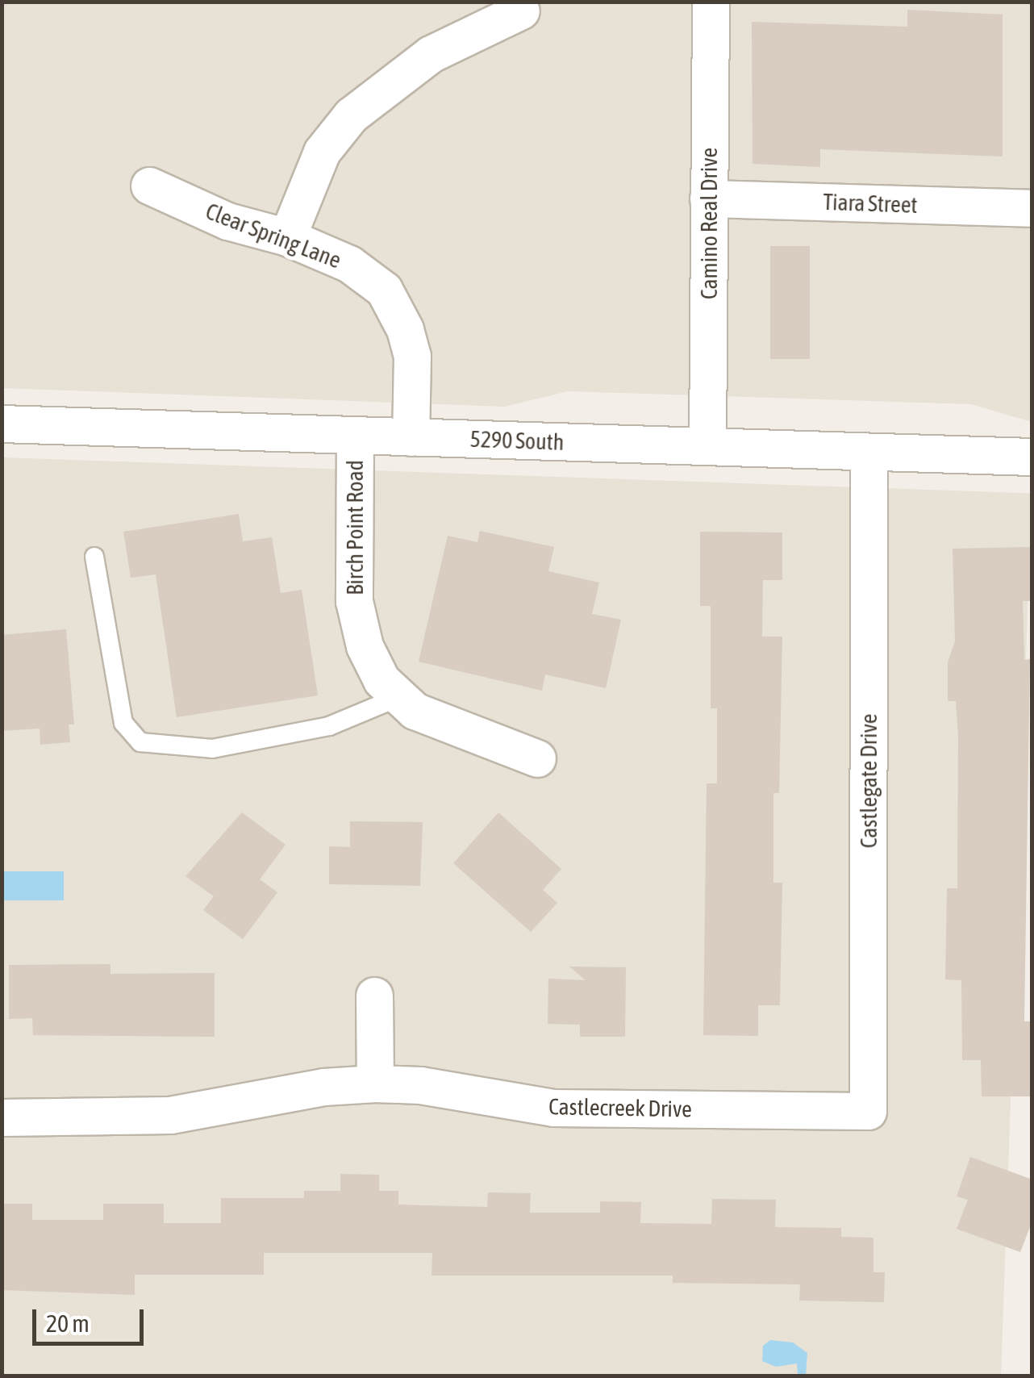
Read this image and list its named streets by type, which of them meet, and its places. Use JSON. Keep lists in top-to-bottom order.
{
  "streets": {
    "street": [
      "Tiara Street",
      "Camino Real Drive",
      "Clear Spring Lane",
      "5290 South",
      "Birch Point Road",
      "Castlegate Drive",
      "Castlecreek Drive"
    ]
  },
  "crossings": [
    ["Tiara Street", "Camino Real Drive"],
    ["Camino Real Drive", "5290 South"],
    ["Clear Spring Lane", "5290 South"],
    ["5290 South", "Birch Point Road"],
    ["5290 South", "Castlegate Drive"],
    ["Castlegate Drive", "Castlecreek Drive"]
  ],
  "scale_bar": "20 m"
}
